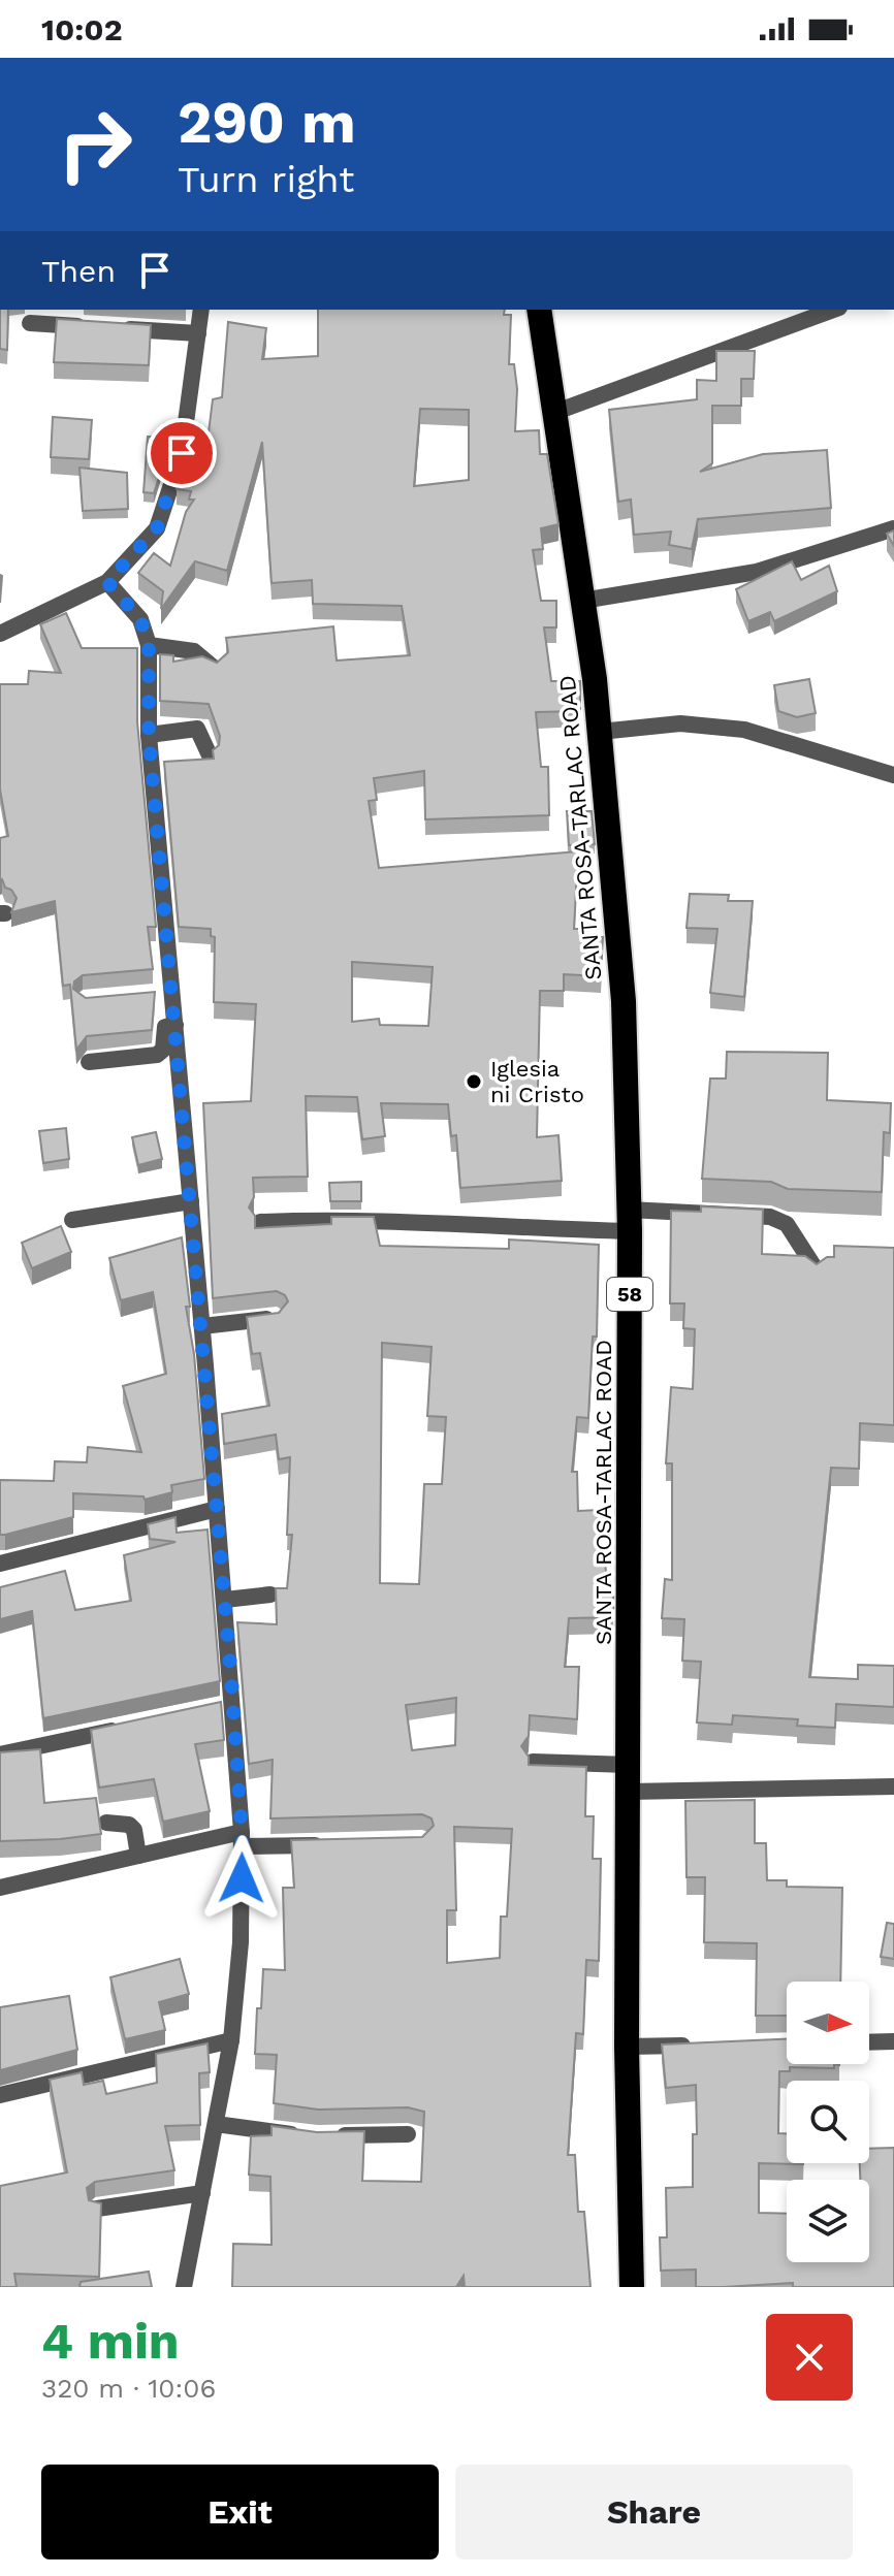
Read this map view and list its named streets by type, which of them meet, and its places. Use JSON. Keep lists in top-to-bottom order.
{
  "streets": {
    "highway": ["SANTA ROSA-TARLAC ROAD", "58"]
  },
  "places": ["Iglesia ni Cristo"],
  "north": "right",
  "page": {
    "status": "10:02",
    "turn": ["290 m", "Turn right"],
    "then": "Then",
    "heading": ["4 min", "320 m · 10:06"],
    "buttons": ["Exit", "Share"]
  }
}
